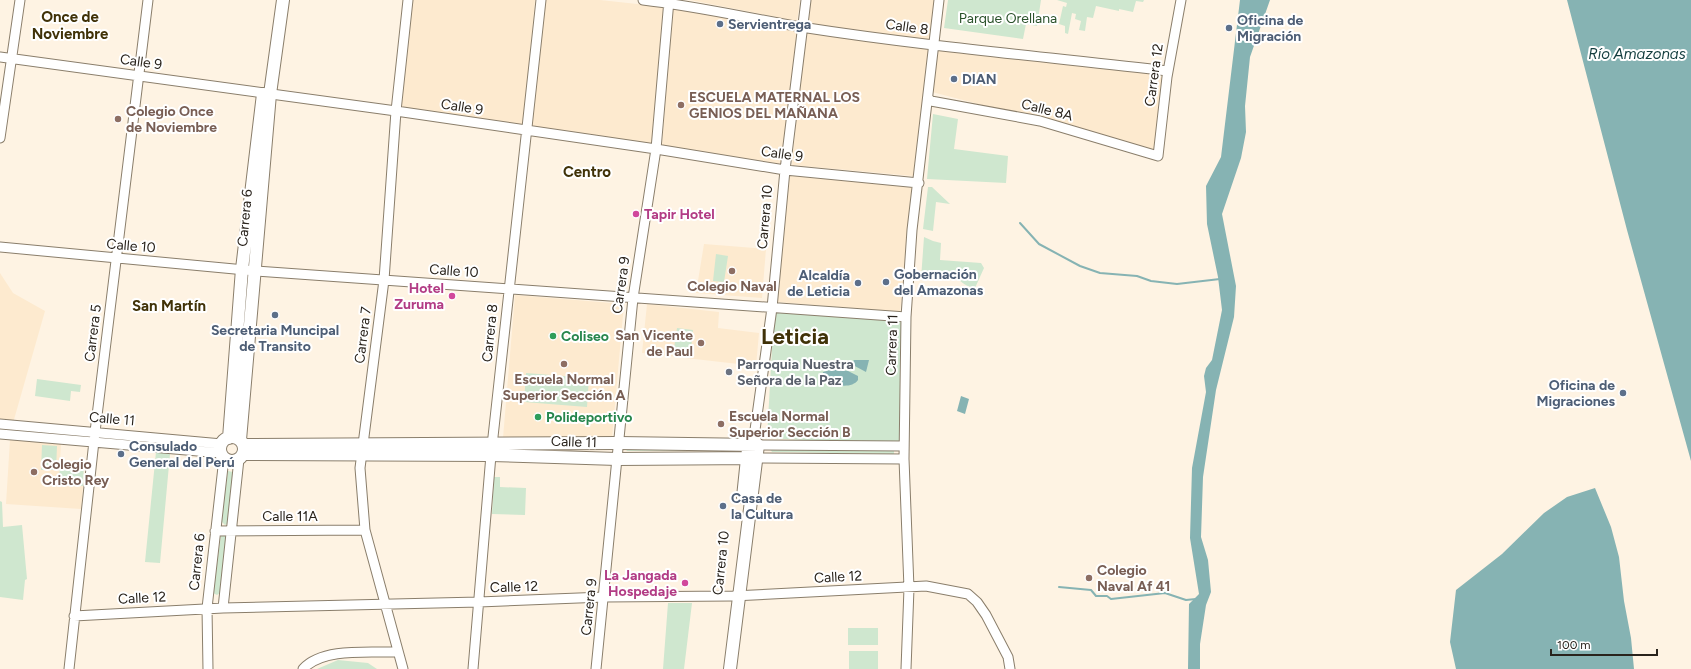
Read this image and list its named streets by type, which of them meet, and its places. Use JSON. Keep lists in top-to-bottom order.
{
  "streets": {
    "main road": ["Carrera 10", "Carrera 6", "Calle 11"],
    "street": [
      "Calle 8",
      "Calle 9",
      "Carrera 12",
      "Calle 8A",
      "Calle 10",
      "Carrera 9",
      "Carrera 5",
      "Carrera 8",
      "Carrera 7",
      "Carrera 11",
      "Calle 11A",
      "Calle 12"
    ]
  },
  "crossings": [
    ["Calle 8", "Carrera 12"],
    ["Calle 8", "Carrera 10"],
    ["Calle 8", "Carrera 9"],
    ["Calle 8", "Carrera 11"],
    ["Calle 9", "Carrera 10"],
    ["Calle 9", "Carrera 6"],
    ["Calle 9", "Carrera 9"],
    ["Calle 9", "Carrera 5"],
    ["Calle 9", "Carrera 8"],
    ["Calle 9", "Carrera 7"],
    ["Calle 9", "Carrera 11"],
    ["Carrera 12", "Calle 8A"],
    ["Calle 8A", "Carrera 11"],
    ["Carrera 10", "Calle 10"],
    ["Carrera 10", "Calle 11"],
    ["Carrera 10", "Calle 12"],
    ["Carrera 6", "Calle 10"],
    ["Carrera 6", "Calle 11"],
    ["Carrera 6", "Calle 11A"],
    ["Carrera 6", "Calle 12"],
    ["Calle 10", "Carrera 9"],
    ["Calle 10", "Carrera 5"],
    ["Calle 10", "Carrera 8"],
    ["Calle 10", "Carrera 7"],
    ["Calle 10", "Carrera 11"],
    ["Carrera 9", "Calle 11"],
    ["Carrera 9", "Calle 12"],
    ["Carrera 5", "Calle 11"],
    ["Carrera 5", "Calle 12"],
    ["Carrera 8", "Calle 11"],
    ["Carrera 8", "Calle 12"],
    ["Carrera 7", "Calle 11"],
    ["Carrera 7", "Calle 11A"],
    ["Carrera 7", "Calle 12"],
    ["Carrera 11", "Calle 11"],
    ["Carrera 11", "Calle 12"]
  ],
  "districts": [
    "Once de Noviembre",
    "Centro",
    "San Martín",
    "Leticia"
  ],
  "water": ["Río Amazonas"],
  "parks": ["Parque Orellana"],
  "places": [
    "Servientrega",
    "Oficina de Migración",
    "DIAN",
    "ESCUELA MATERNAL LOS GENIOS DEL MAÑANA",
    "Colegio Once de Noviembre",
    "Tapir Hotel",
    "Colegio Naval",
    "Gobernación del Amazonas",
    "Alcaldía de Leticia",
    "Hotel Zuruma",
    "Secretaria Muncipal de Transito",
    "Coliseo",
    "San Vicente de Paul",
    "Escuela Normal Superior Sección A",
    "Parroquia Nuestra Señora de la Paz",
    "Oficina de Migraciones",
    "Polideportivo",
    "Escuela Normal Superior Sección B",
    "Consulado General del Perú",
    "Colegio Cristo Rey",
    "Casa de la Cultura",
    "Colegio Naval Af 41",
    "La Jangada Hospedaje"
  ],
  "scale_bar": "100 m"
}
